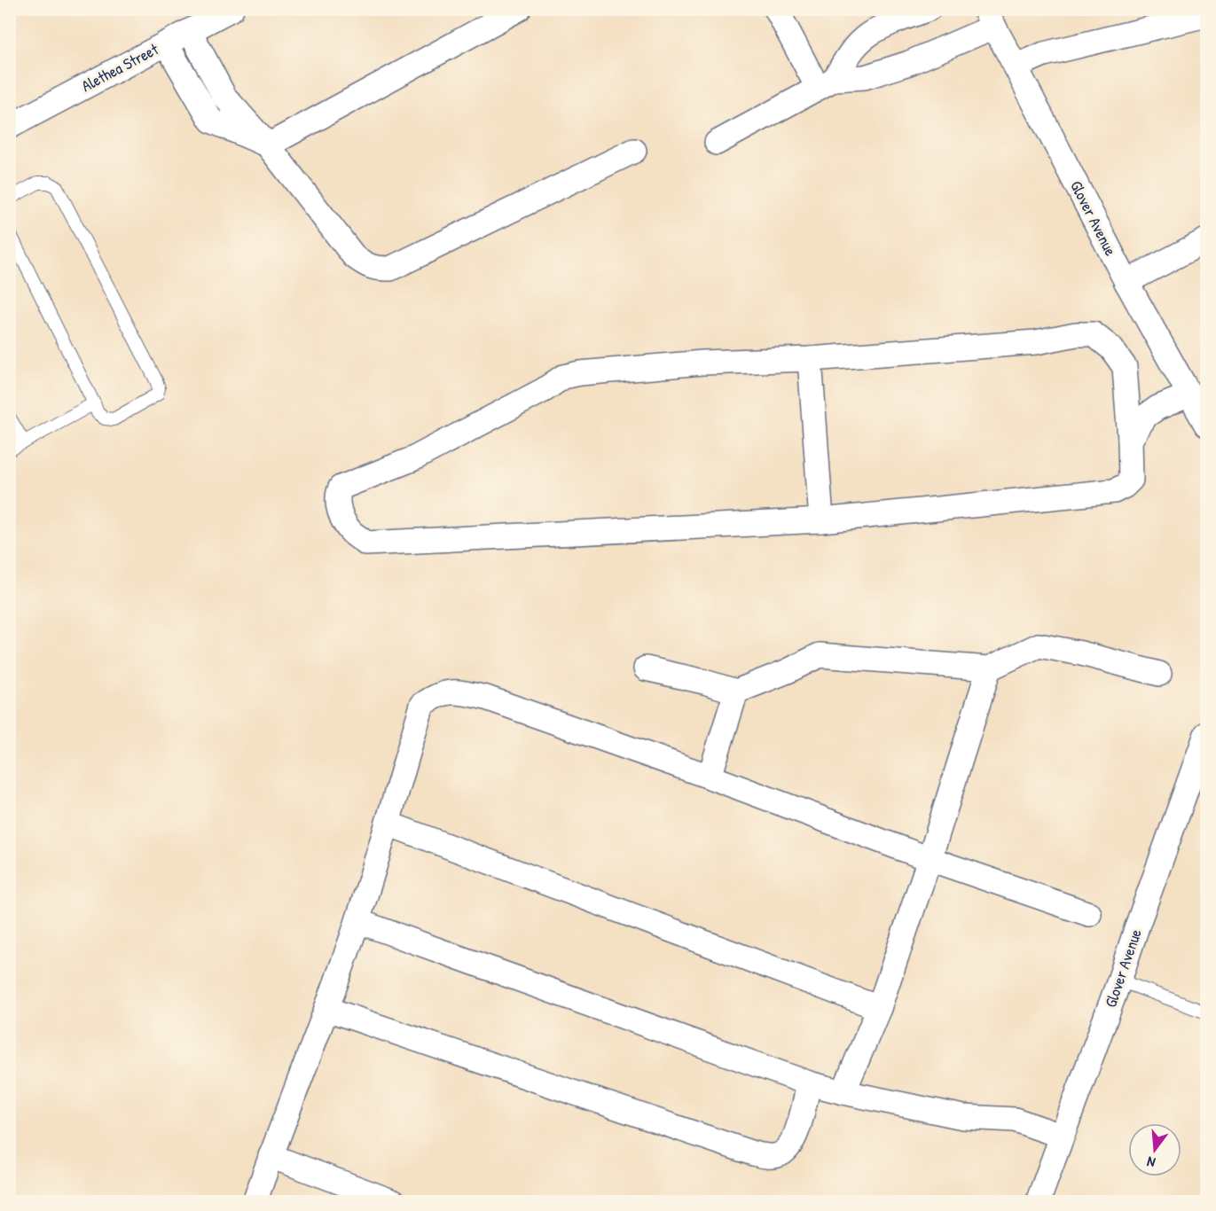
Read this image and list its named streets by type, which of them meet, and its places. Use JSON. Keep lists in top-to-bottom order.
{
  "streets": {
    "street": ["Alethea Street", "Glover Avenue"]
  },
  "north": "bottom"
}
